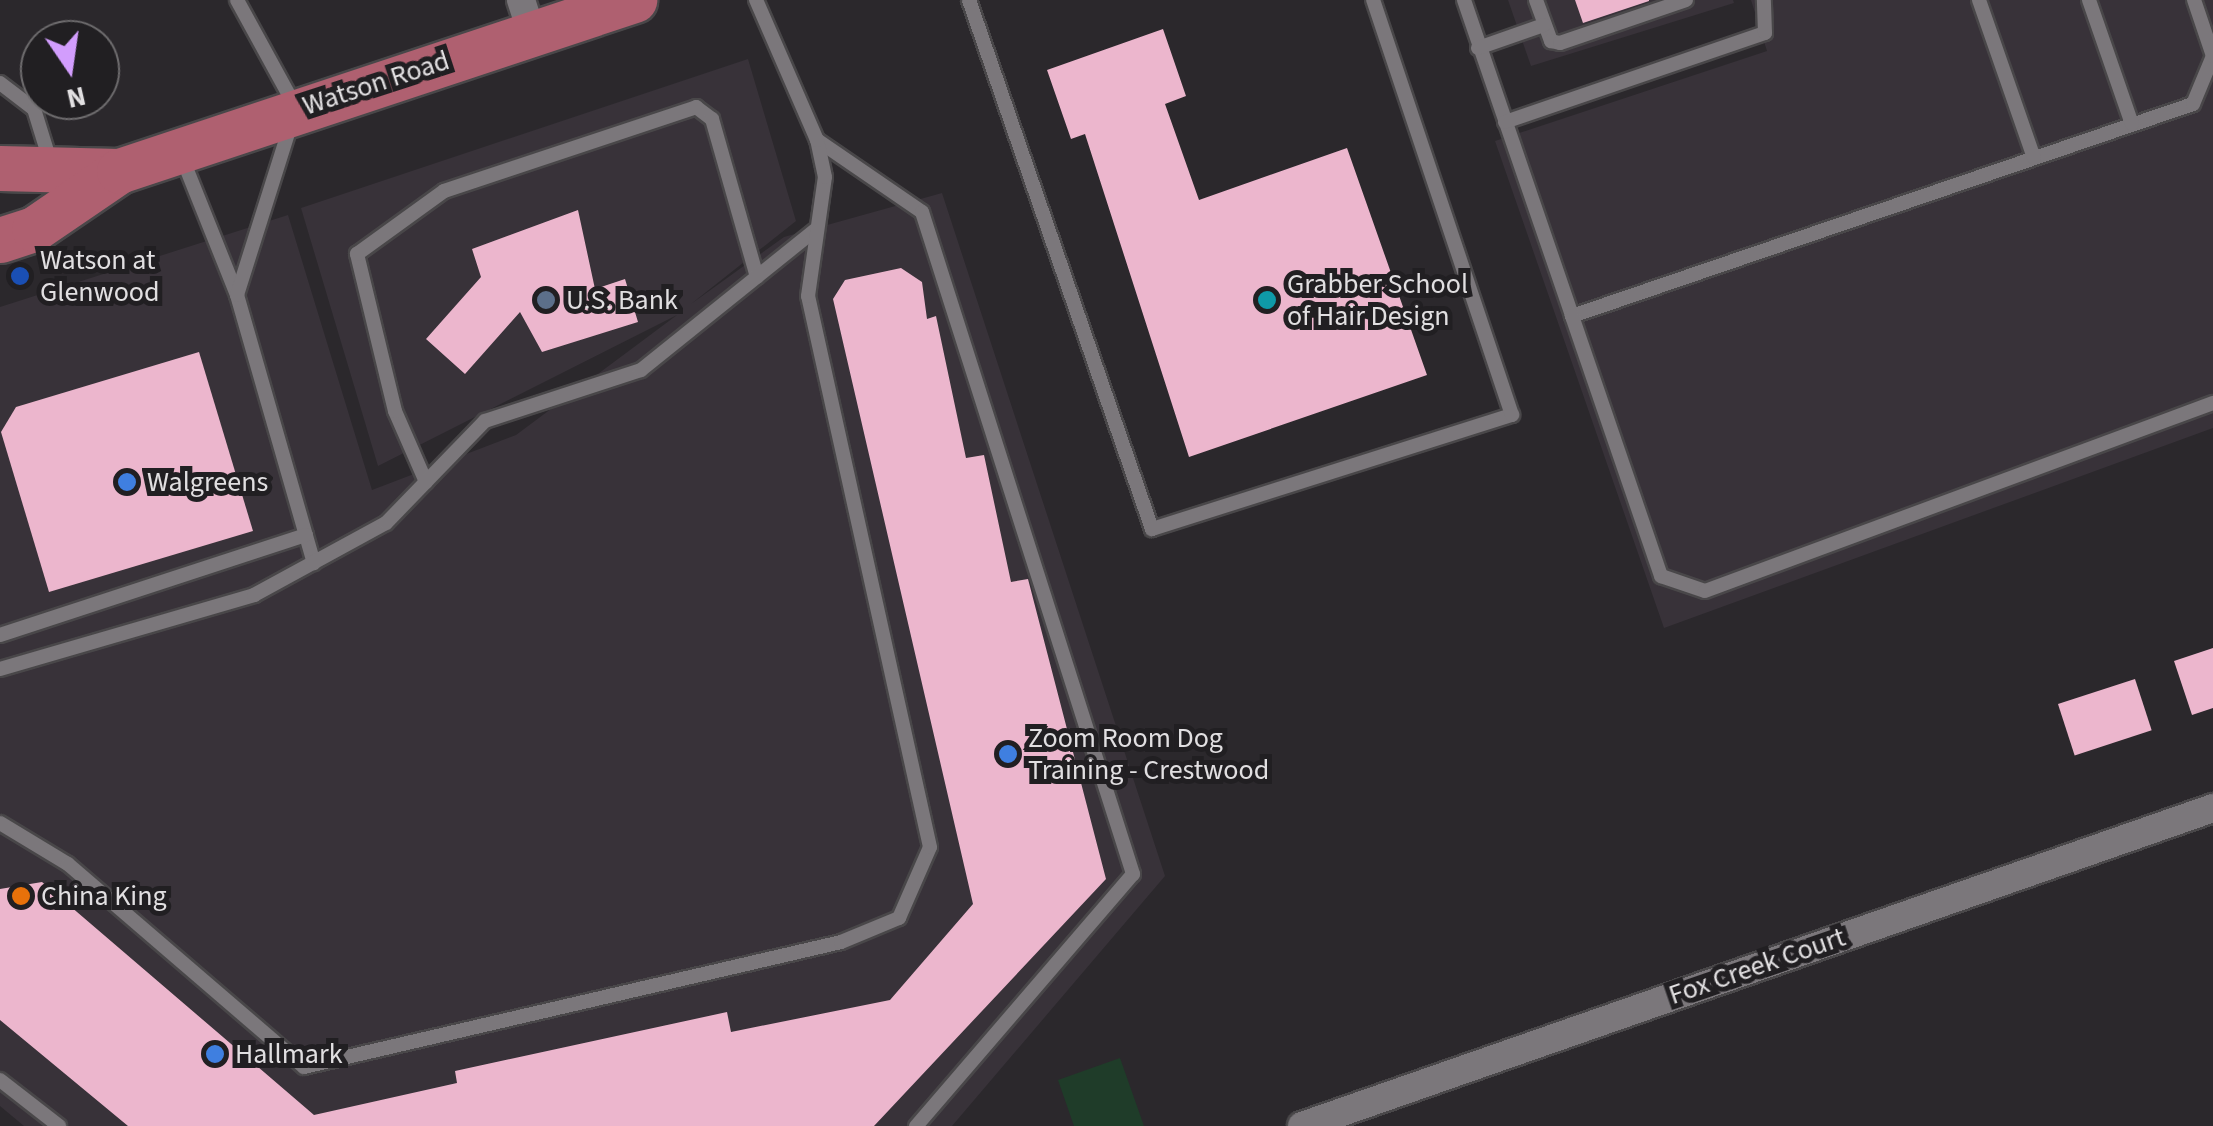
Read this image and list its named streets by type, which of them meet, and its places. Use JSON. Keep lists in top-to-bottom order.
{
  "streets": {
    "main road": ["Watson Road"],
    "street": ["Fox Creek Court"]
  },
  "places": [
    "Watson at Glenwood",
    "U.S. Bank",
    "Grabber School of Hair Design",
    "Walgreens",
    "Zoom Room Dog Training - Crestwood",
    "China King",
    "Hallmark"
  ],
  "north": "bottom"
}
